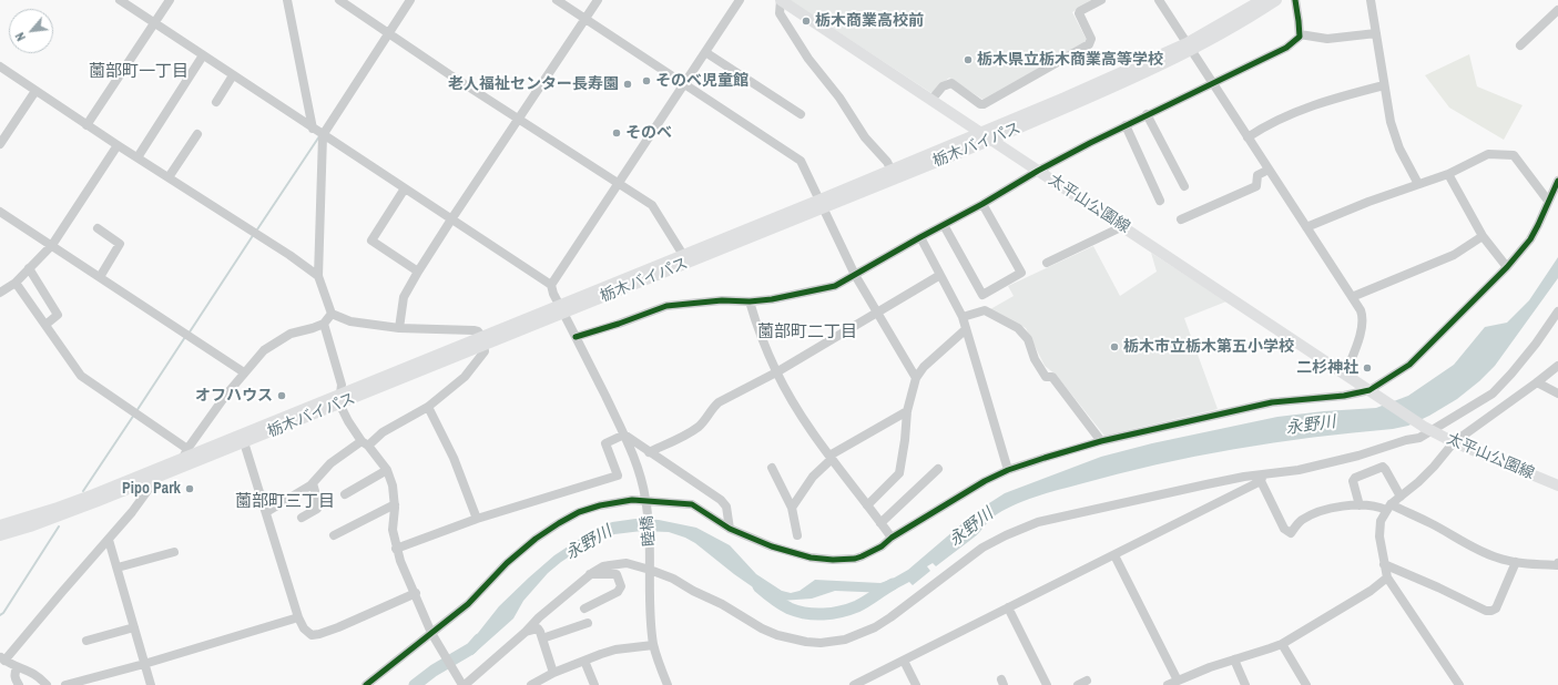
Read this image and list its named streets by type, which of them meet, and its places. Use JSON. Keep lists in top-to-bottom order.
{
  "streets": {
    "main road": ["栃木バイパス", "太平山公園線"],
    "street": ["睦橋"]
  },
  "crossings": [
    ["栃木バイパス", "太平山公園線"],
    ["栃木バイパス", "睦橋"]
  ],
  "districts": ["薗部町一丁目", "薗部町二丁目", "薗部町三丁目"],
  "water": ["永野川"],
  "places": [
    "栃木商業高校前",
    "栃木県立栃木商業高等学校",
    "そのべ児童館",
    "老人福祉センター長寿園",
    "そのべ",
    "栃木市立栃木第五小学校",
    "二杉神社",
    "オフハウス",
    "Pipo Park"
  ],
  "north": "bottom left"
}
